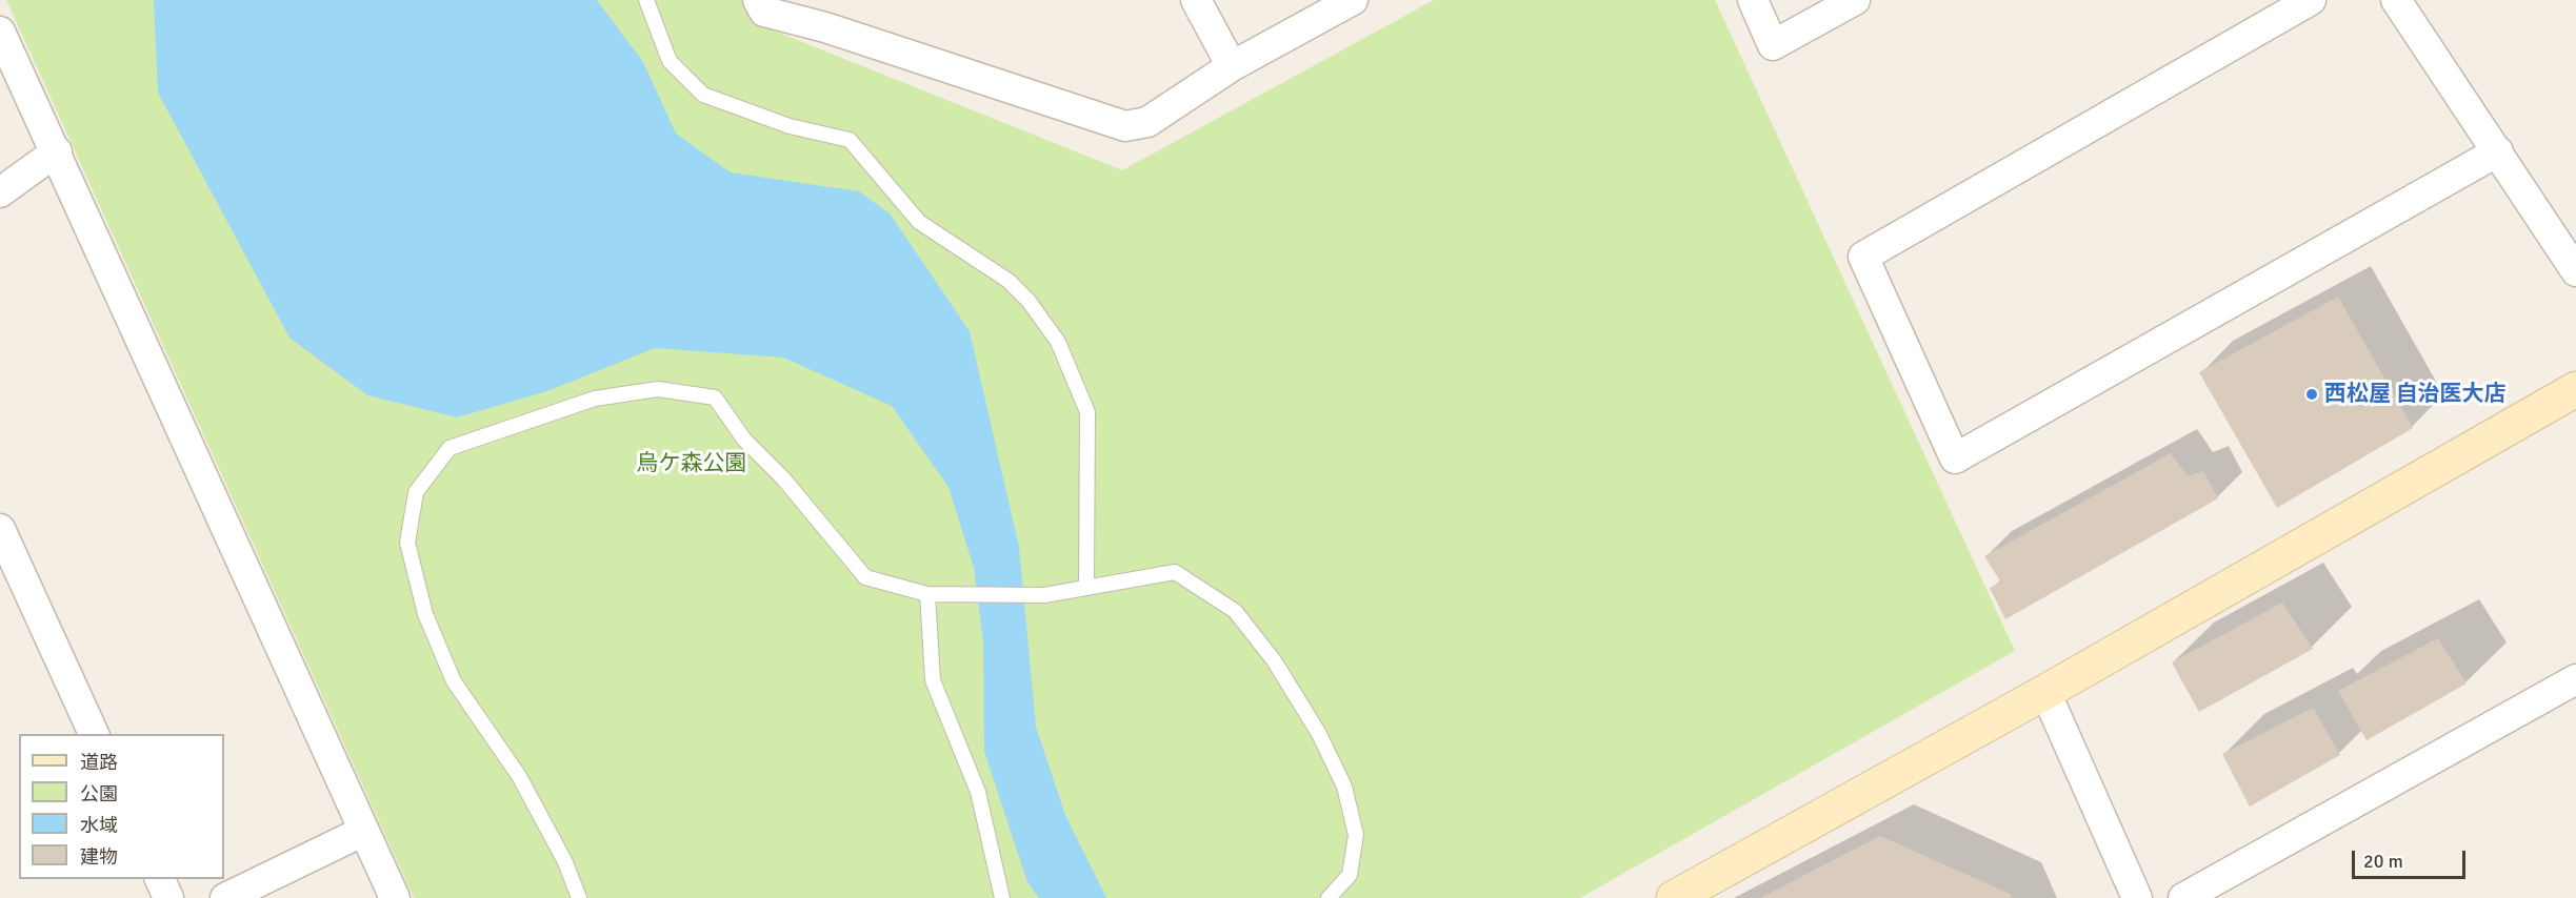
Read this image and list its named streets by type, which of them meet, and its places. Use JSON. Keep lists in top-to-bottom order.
{
  "parks": ["烏ケ森公園"],
  "places": ["西松屋 自治医大店"],
  "legend": [
    "道路",
    "公園",
    "水域",
    "建物"
  ],
  "scale_bar": "20 m"
}
